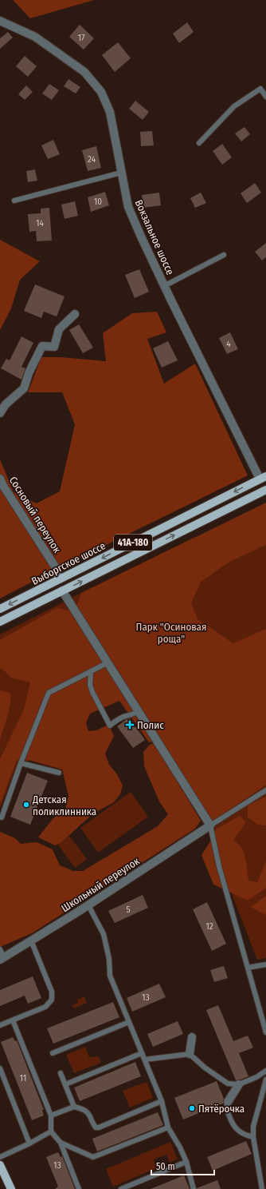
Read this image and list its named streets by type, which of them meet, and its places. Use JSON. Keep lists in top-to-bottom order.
{
  "streets": {
    "main road": ["41А-180", "Выборгское шоссе"],
    "street": ["Вокзальное шоссе", "Сосновый переулок", "Школьный переулок"]
  },
  "crossings": [
    ["Вокзальное шоссе", "Выборгское шоссе"],
    ["Сосновый переулок", "Выборгское шоссе"]
  ],
  "parks": ["Парк \"Осиновая роща\""],
  "places": {
    "health": ["Полис"],
    "other": ["Детская поликлинника", "Пятёрочка"]
  },
  "house_numbers": [
    "17",
    "24",
    "10",
    "14",
    "4",
    "5",
    "12",
    "13",
    "11",
    "13"
  ],
  "scale_bar": "50 m"
}
